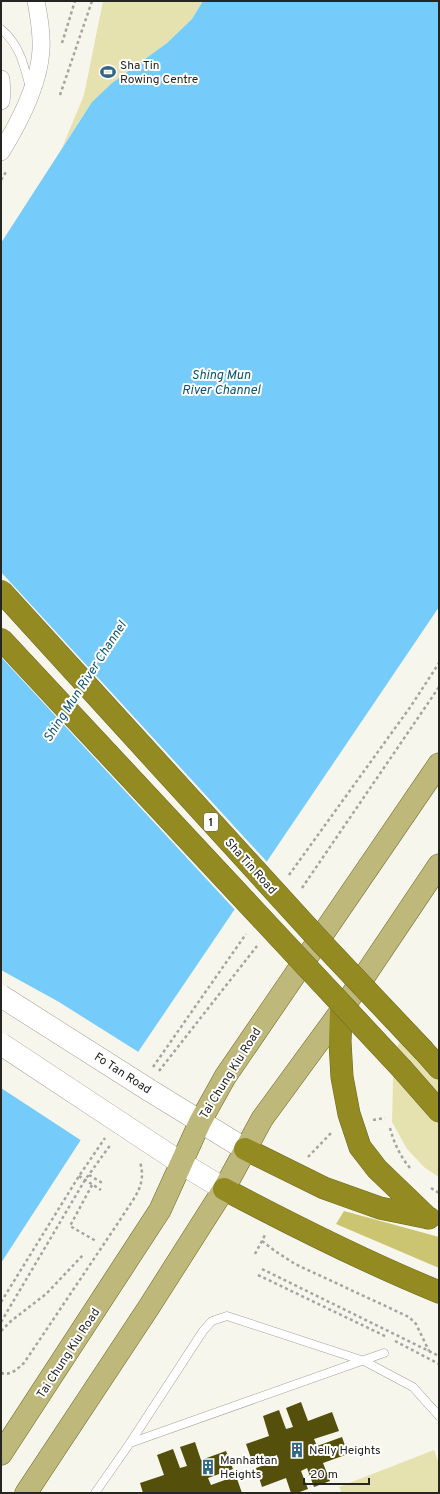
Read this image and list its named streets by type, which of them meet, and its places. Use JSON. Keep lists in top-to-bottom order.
{
  "streets": {
    "highway": ["1", "Sha Tin Road"],
    "main road": ["Fo Tan Road", "Tai Chung Kiu Road"]
  },
  "crossings": [
    ["Fo Tan Road", "Tai Chung Kiu Road"]
  ],
  "water": ["Shing Mun River Channel"],
  "places": {
    "sports": ["Sha Tin Rowing Centre"],
    "building": ["Nelly Heights", "Manhattan Heights"]
  },
  "scale_bar": "20 m"
}
